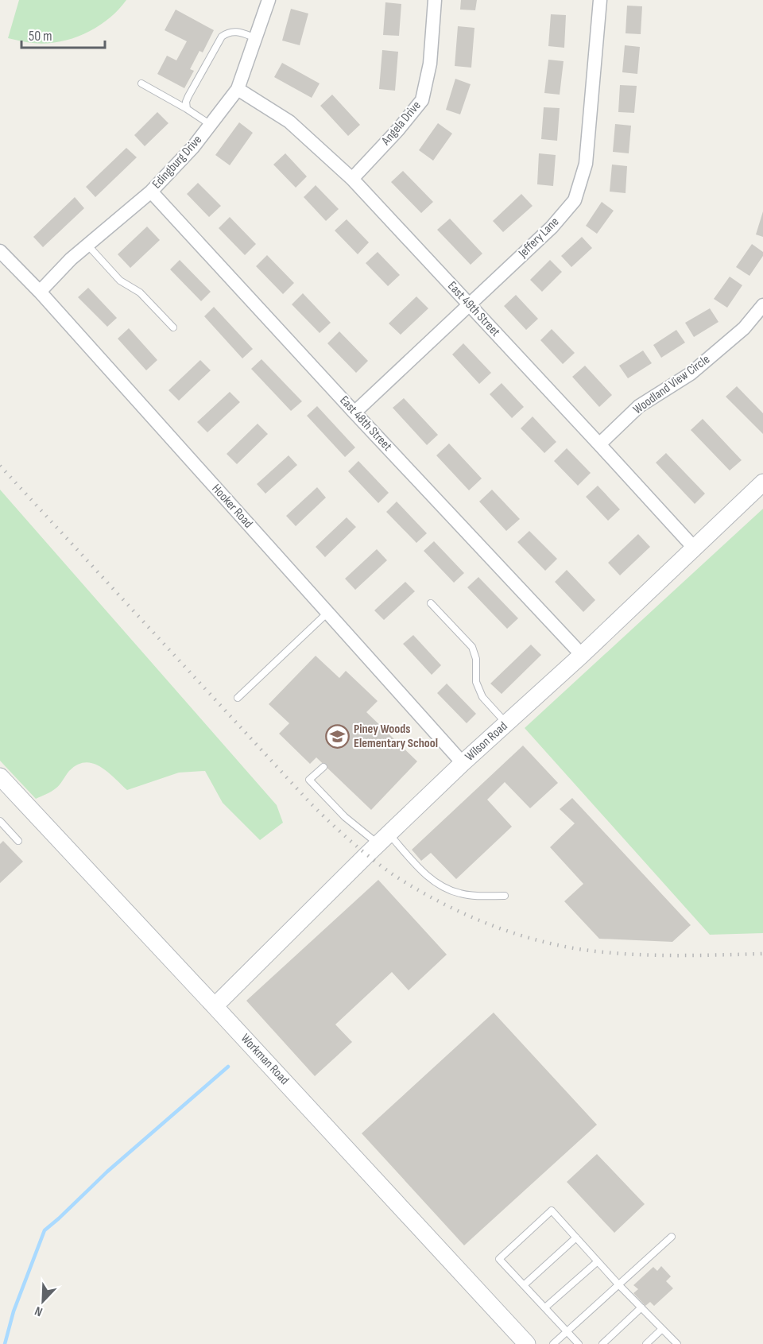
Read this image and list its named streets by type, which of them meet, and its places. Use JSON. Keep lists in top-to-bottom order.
{
  "streets": {
    "street": [
      "Angela Drive",
      "Edingburg Drive",
      "Jeffery Lane",
      "East 49th Street",
      "Woodland View Circle",
      "East 48th Street",
      "Hooker Road",
      "Wilson Road",
      "Workman Road"
    ]
  },
  "crossings": [
    ["Angela Drive", "East 49th Street"],
    ["Edingburg Drive", "East 49th Street"],
    ["Edingburg Drive", "East 48th Street"],
    ["Edingburg Drive", "Hooker Road"],
    ["Jeffery Lane", "East 49th Street"],
    ["Jeffery Lane", "East 48th Street"],
    ["East 49th Street", "Woodland View Circle"],
    ["East 49th Street", "Wilson Road"],
    ["East 48th Street", "Wilson Road"],
    ["Hooker Road", "Wilson Road"],
    ["Wilson Road", "Workman Road"]
  ],
  "places": {
    "school or university": ["Piney Woods Elementary School"]
  },
  "scale_bar": "50 m",
  "north": "bottom left"
}
